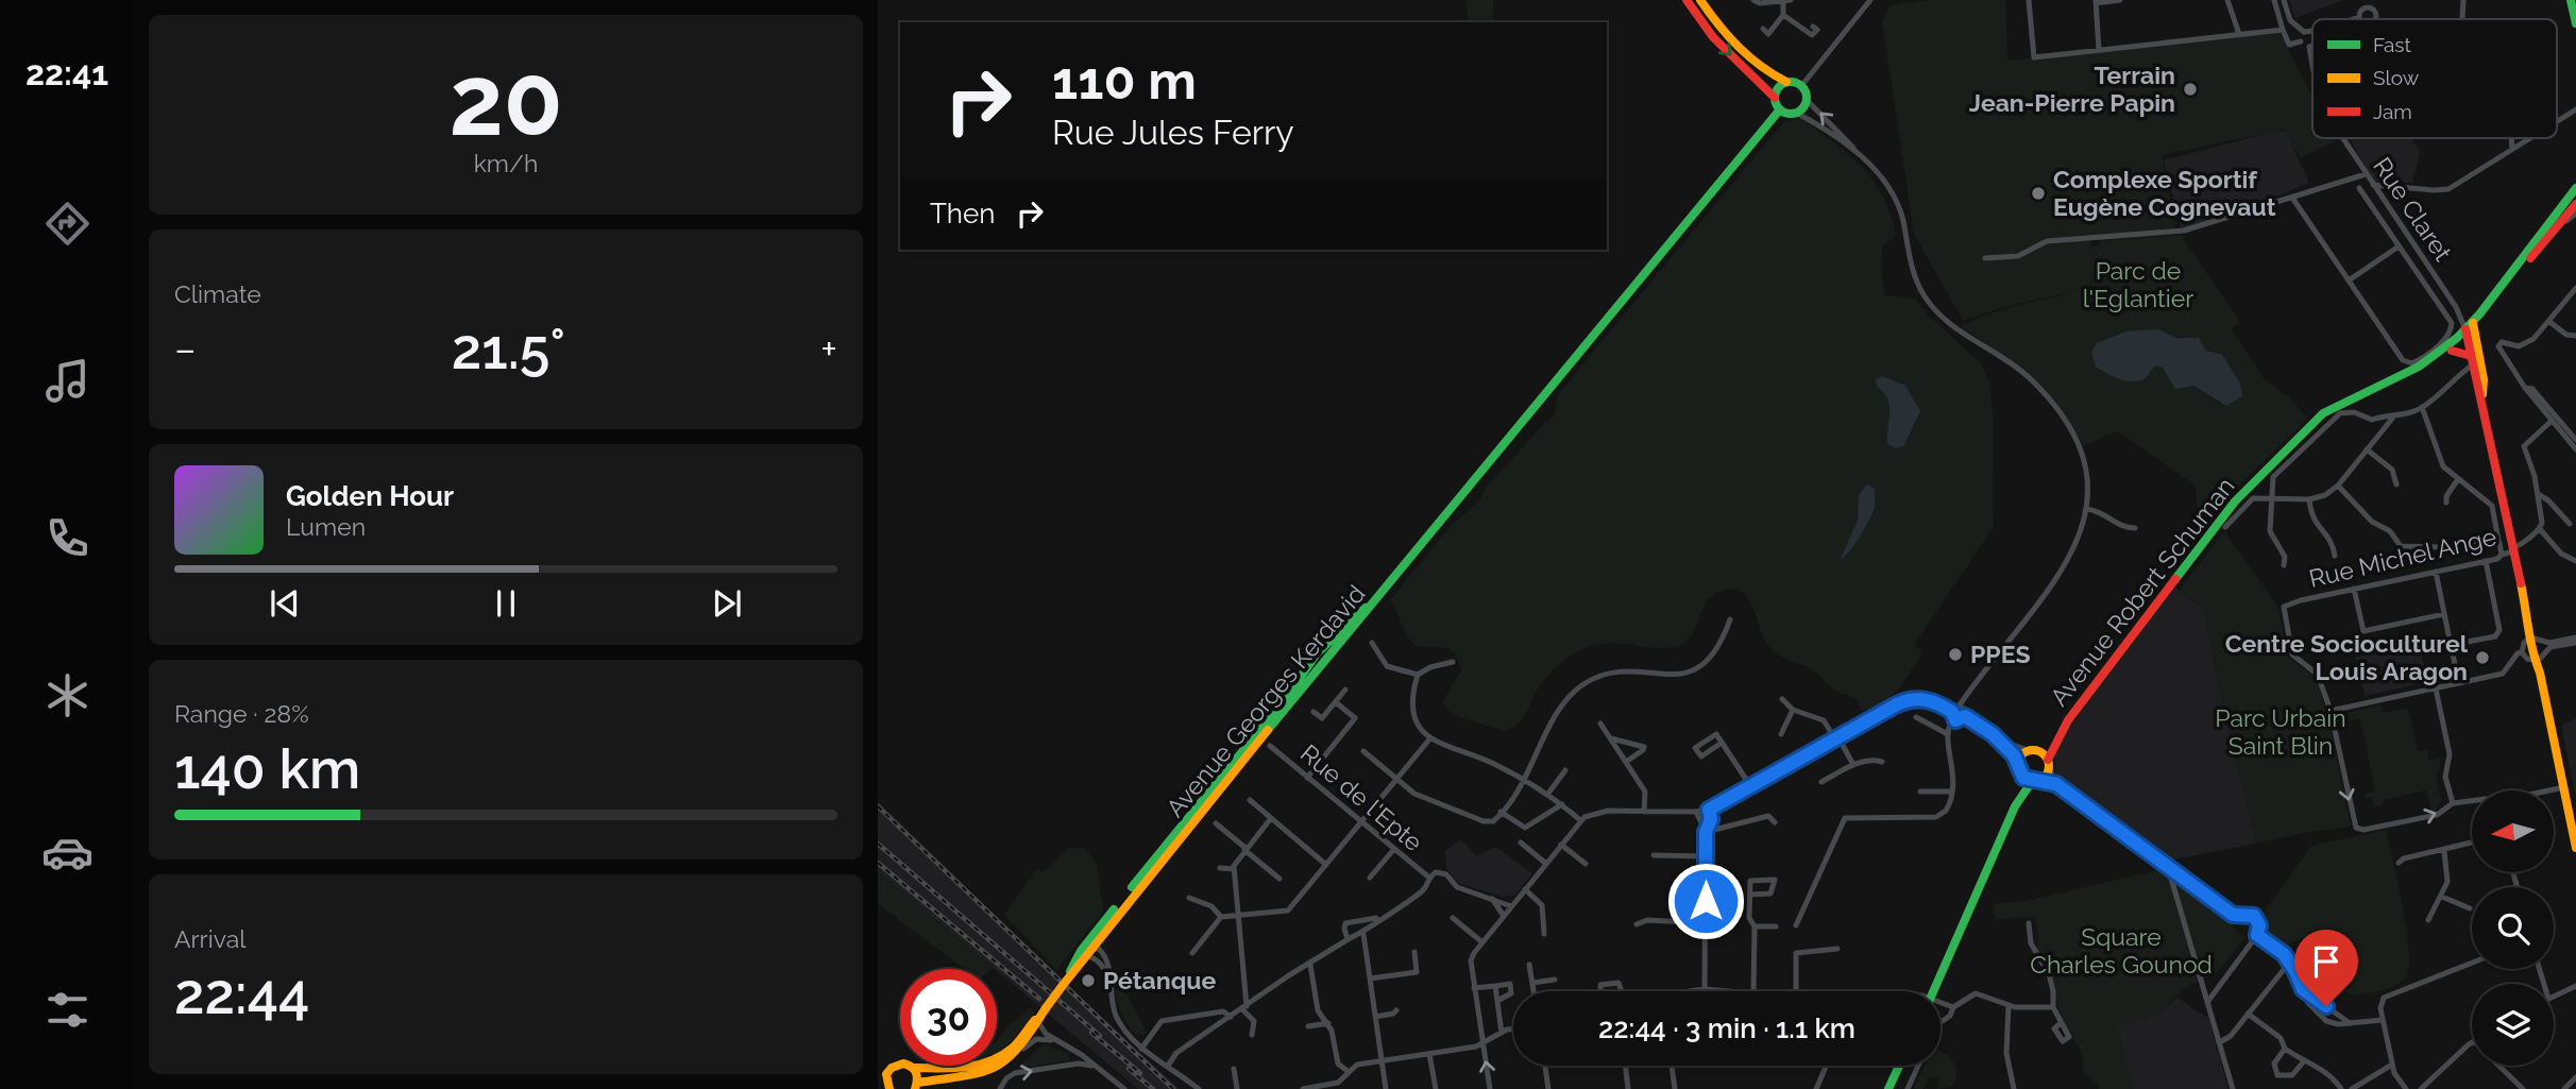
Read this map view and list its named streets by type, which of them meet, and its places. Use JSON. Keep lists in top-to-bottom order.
{
  "streets": {
    "main road": ["Avenue Robert Schuman", "Avenue Georges Kerdavid"],
    "street": ["Rue Claret", "Rue Michel Ange", "Rue de l'Epte"]
  },
  "crossings": [
    ["Rue Claret", "Avenue Robert Schuman"]
  ],
  "parks": ["Parc de l'Eglantier", "Parc Urbain Saint Blin", "Square Charles Gounod"],
  "places": [
    "Terrain Jean-Pierre Papin",
    "Complexe Sportif Eugène Cognevaut",
    "PPES",
    "Centre Socioculturel Louis Aragon",
    "Pétanque"
  ],
  "legend": ["Fast", "Slow", "Jam"],
  "north": "left",
  "page": {
    "tabs": "22:41",
    "tile": [
      ["20", "km/h"],
      "Climate",
      ["Range · 28%", "140 km"],
      ["Arrival", "22:44"]
    ],
    "turn": ["110 m", "Rue Jules Ferry"],
    "then": "Then",
    "heat": ["−", "21.5°", "+"],
    "song": ["Golden Hour", "Lumen"],
    "limit": "30",
    "trip": "22:44 · 3 min · 1.1 km"
  }
}
